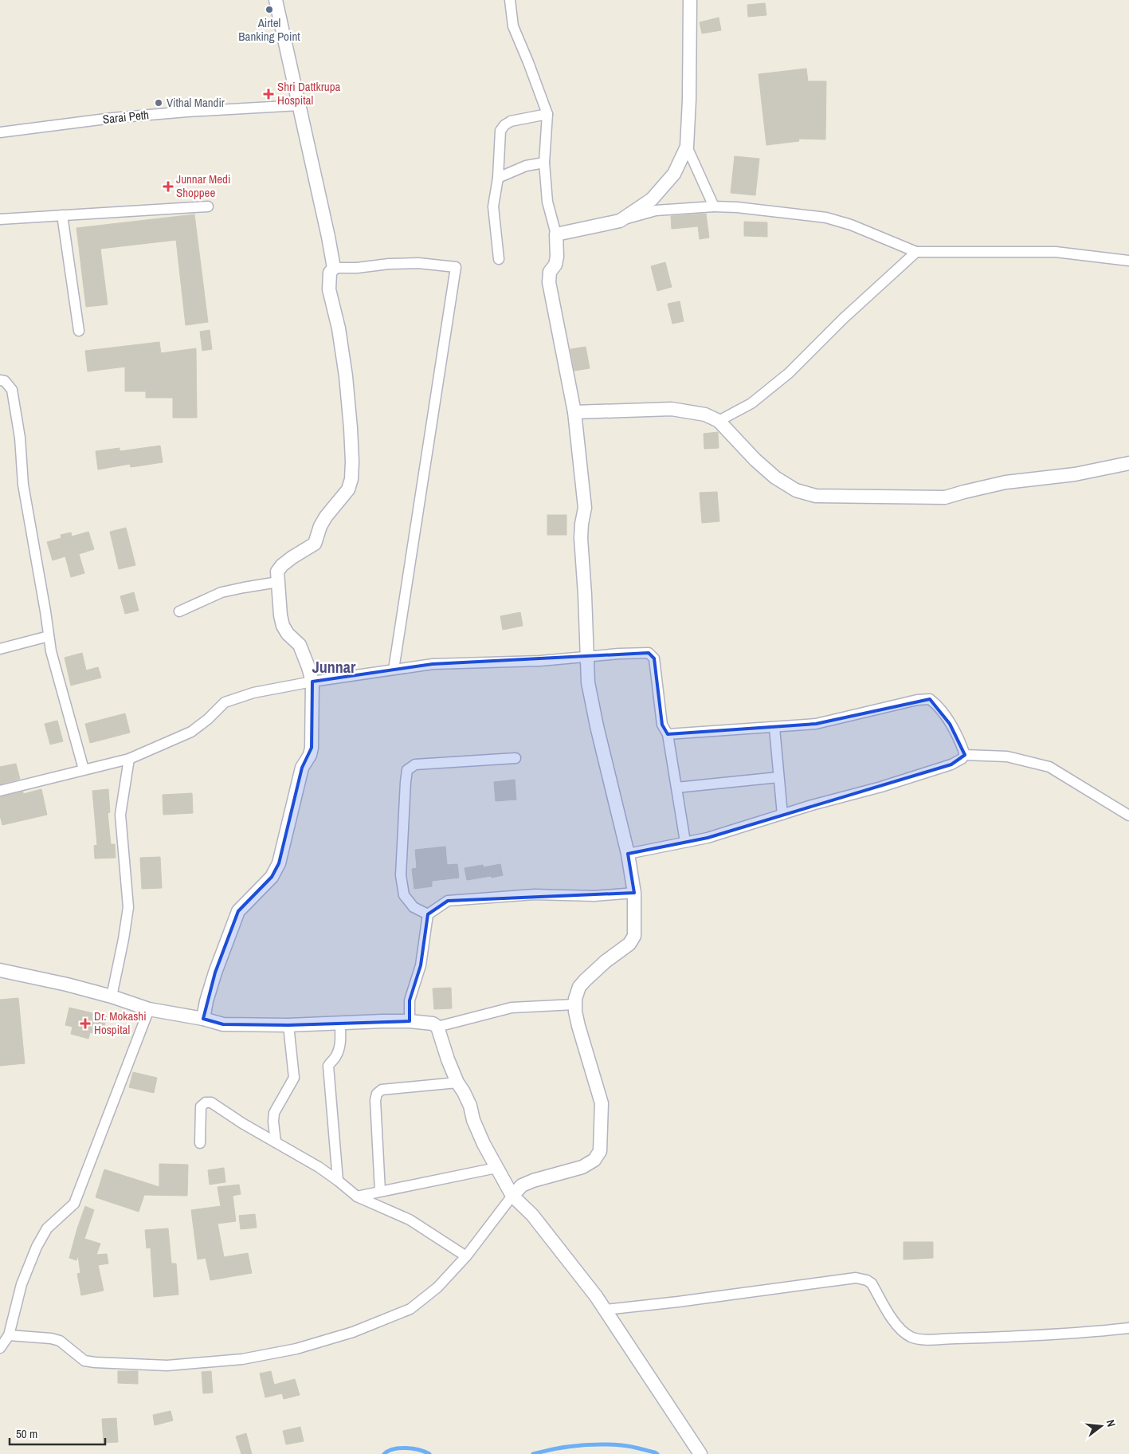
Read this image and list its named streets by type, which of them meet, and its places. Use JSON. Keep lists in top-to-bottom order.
{
  "streets": {
    "street": ["Sarai Peth"]
  },
  "districts": ["Junnar"],
  "places": {
    "other": ["Airtel Banking Point", "Vithal Mandir"],
    "health": ["Shri Dattkrupa Hospital", "Junnar Medi Shoppee", "Dr. Mokashi Hospital"]
  },
  "scale_bar": "50 m",
  "north": "right"
}
